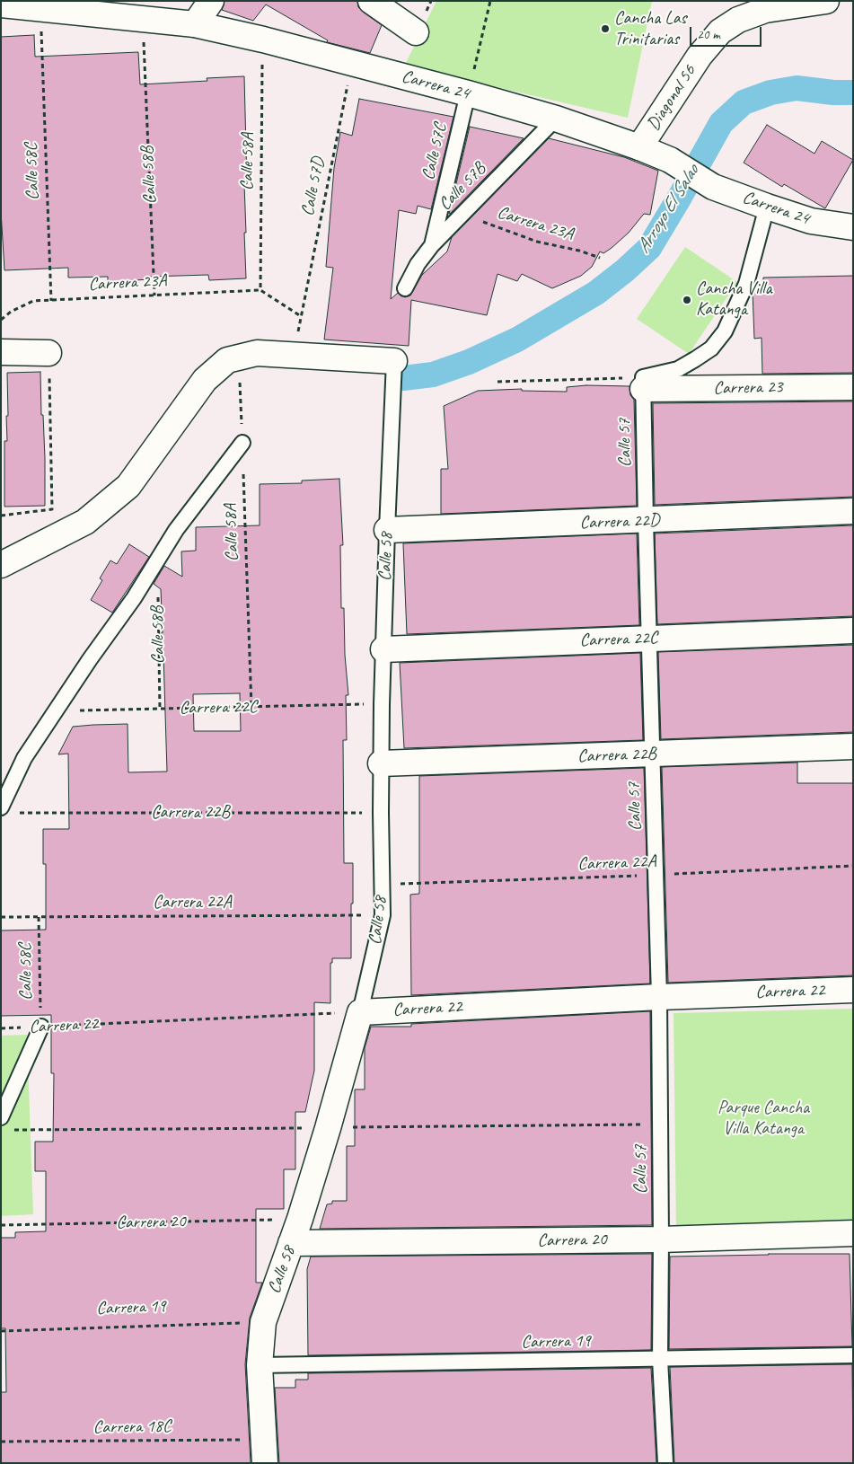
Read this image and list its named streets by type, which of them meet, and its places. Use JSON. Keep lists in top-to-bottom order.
{
  "streets": {
    "street": [
      "Carrera 24",
      "Diagonal 56",
      "Carrera 23",
      "Carrera 22D",
      "Calle 58",
      "Carrera 22C",
      "Carrera 22B",
      "Carrera 22",
      "Carrera 20"
    ],
    "lane": [
      "Calle 57C",
      "Calle 57B",
      "Calle 57",
      "Carrera 19"
    ],
    "path": [
      "Calle 58A",
      "Calle 58C",
      "Calle 58B",
      "Calle 57D",
      "Carrera 23A",
      "Carrera 22A",
      "Carrera 18C"
    ]
  },
  "crossings": [
    ["Carrera 24", "Diagonal 56"],
    ["Carrera 24", "Calle 57C"],
    ["Carrera 24", "Calle 58A"],
    ["Carrera 24", "Calle 57D"],
    ["Carrera 24", "Calle 57B"],
    ["Calle 57C", "Calle 57B"],
    ["Calle 58A", "Calle 57D"],
    ["Calle 58A", "Carrera 23A"],
    ["Calle 58A", "Carrera 22C"],
    ["Calle 58C", "Carrera 23A"],
    ["Calle 58C", "Carrera 22A"],
    ["Calle 58C", "Carrera 22"],
    ["Calle 58B", "Carrera 23A"],
    ["Calle 58B", "Carrera 22C"],
    ["Calle 57D", "Carrera 23A"],
    ["Calle 57B", "Carrera 23A"],
    ["Carrera 23", "Calle 57"],
    ["Calle 57", "Carrera 22D"],
    ["Calle 57", "Carrera 22C"],
    ["Calle 57", "Carrera 22B"],
    ["Calle 57", "Carrera 22A"],
    ["Calle 57", "Carrera 22"],
    ["Calle 57", "Carrera 20"],
    ["Calle 57", "Carrera 19"],
    ["Carrera 22D", "Calle 58"],
    ["Calle 58", "Carrera 22C"],
    ["Calle 58", "Carrera 22B"],
    ["Calle 58", "Carrera 22A"],
    ["Calle 58", "Carrera 22"],
    ["Calle 58", "Carrera 20"],
    ["Calle 58", "Carrera 19"],
    ["Calle 58", "Carrera 18C"]
  ],
  "water": ["Arroyo El Salao"],
  "parks": ["Parque Cancha Villa Katanga"],
  "places": ["Cancha Las Trinitarias", "Cancha Villa Katanga"],
  "scale_bar": "20 m"
}
